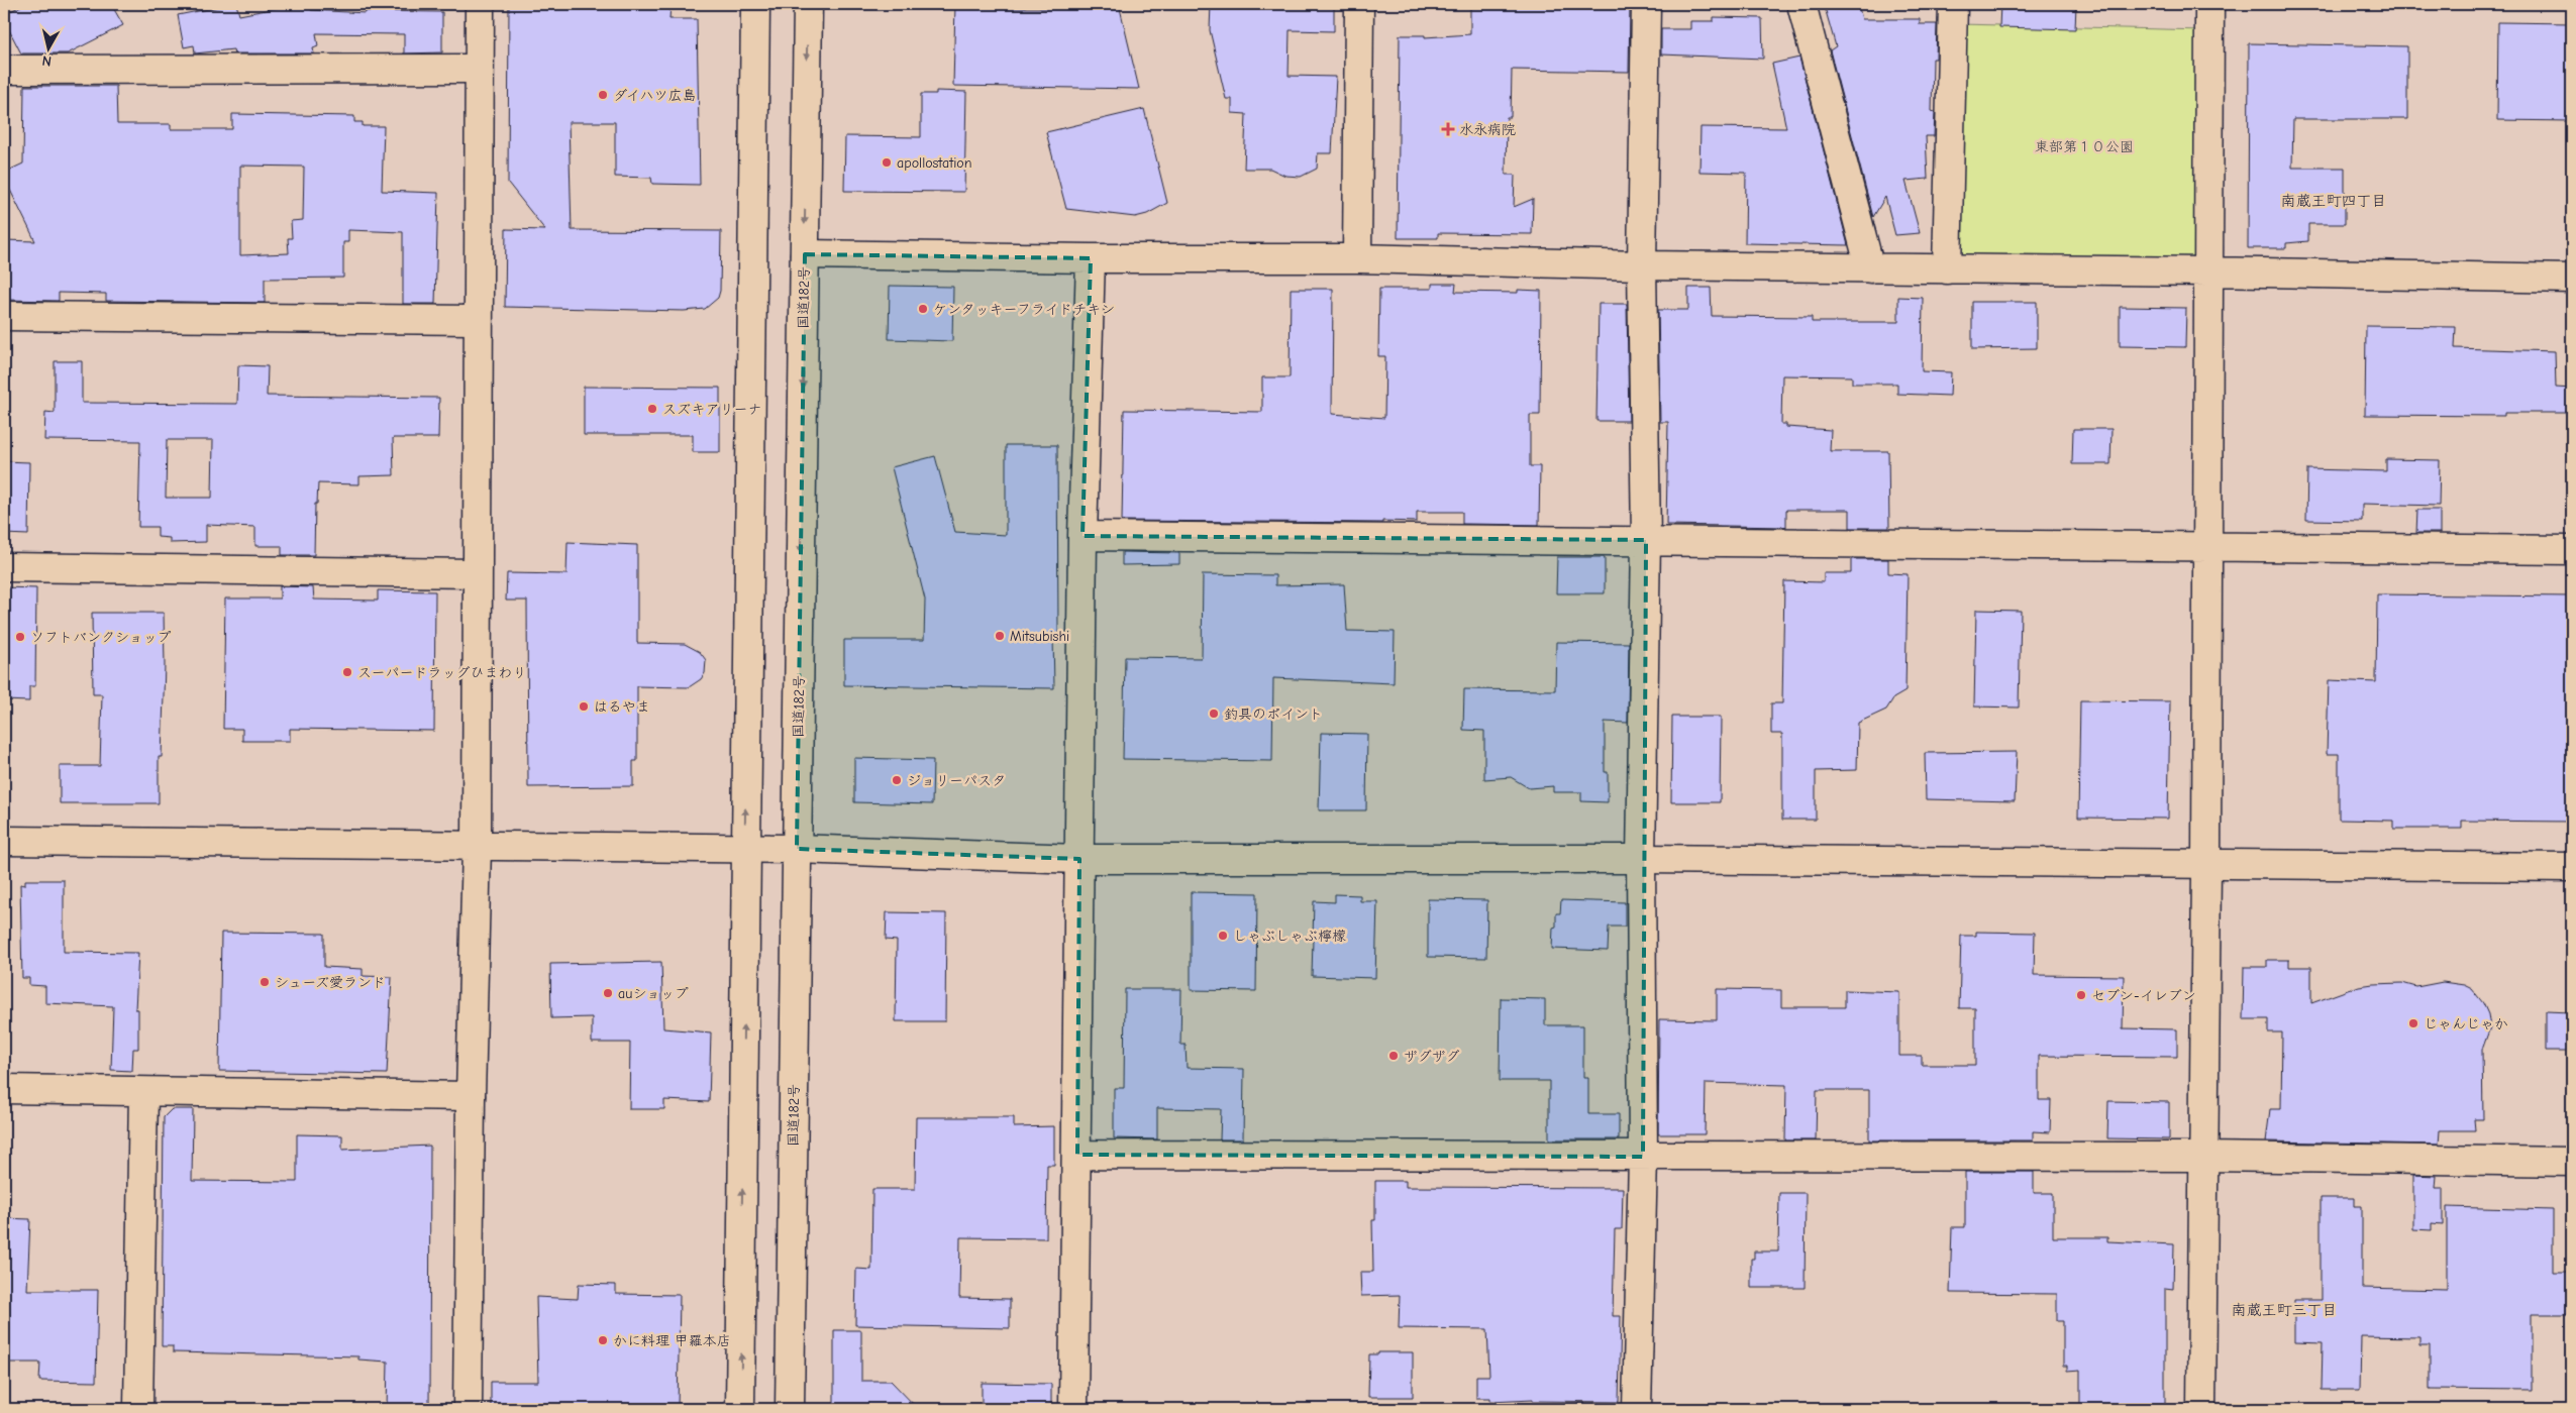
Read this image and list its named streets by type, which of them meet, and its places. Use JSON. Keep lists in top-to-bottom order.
{
  "streets": {
    "main road": ["国道182号"]
  },
  "districts": ["南蔵王町四丁目", "南蔵王町三丁目"],
  "parks": ["東部第１０公園"],
  "places": {
    "other": [
      "ダイハツ広島",
      "apollostation",
      "ケンタッキーフライドチキン",
      "スズキアリーナ",
      "Mitsubishi",
      "ソフトバンクショップ",
      "スーパードラッグひまわり",
      "はるやま",
      "釣具のポイント",
      "ジョリーパスタ",
      "しゃぶしゃぶ檸檬",
      "シューズ愛ランド",
      "auショップ",
      "セブン-イレブン",
      "じゃんじゃか",
      "ザグザグ",
      "かに料理 甲羅本店"
    ],
    "health": ["水永病院"]
  },
  "north": "bottom"
}
